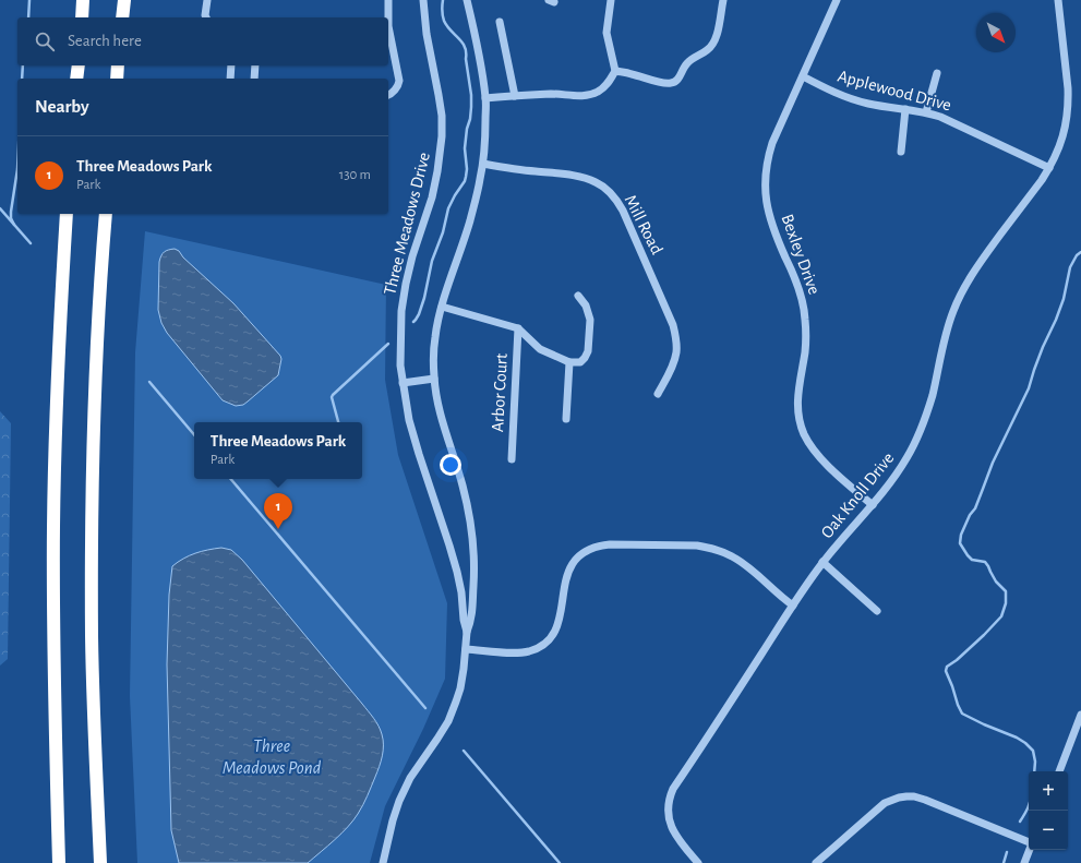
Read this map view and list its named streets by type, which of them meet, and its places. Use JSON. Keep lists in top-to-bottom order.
{
  "streets": {
    "street": [
      "Applewood Drive",
      "Three Meadows Drive",
      "Mill Road",
      "Bexley Drive",
      "Arbor Court",
      "Oak Knoll Drive"
    ]
  },
  "crossings": [
    ["Applewood Drive", "Bexley Drive"],
    ["Applewood Drive", "Oak Knoll Drive"],
    ["Three Meadows Drive", "Mill Road"],
    ["Bexley Drive", "Oak Knoll Drive"]
  ],
  "water": ["Three Meadows Pond"],
  "north": "bottom right",
  "page": {
    "search": "Search here",
    "heading": "Nearby",
    "list": [
      {
        "mark": "1",
        "name": "Three Meadows Park",
        "note": "Park",
        "value": "130 m"
      }
    ],
    "popup": ["Three Meadows Park", "Park"],
    "pins": "1",
    "map_buttons": ["+", "−"]
  }
}
